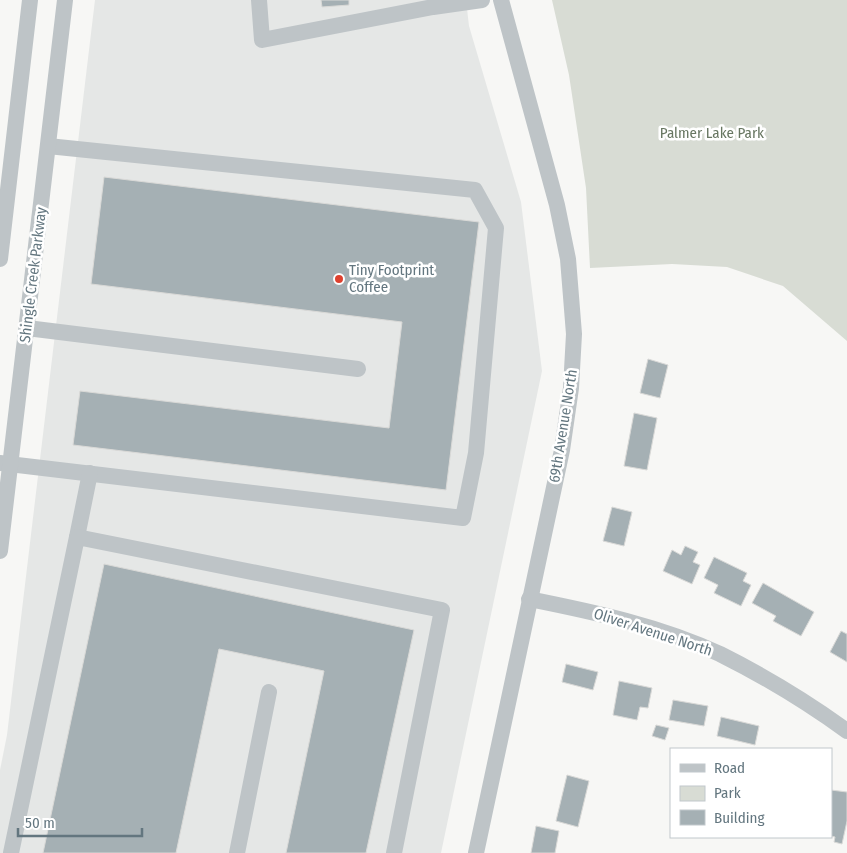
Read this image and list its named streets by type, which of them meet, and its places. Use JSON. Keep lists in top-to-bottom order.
{
  "streets": {
    "street": ["Shingle Creek Parkway", "69th Avenue North", "Oliver Avenue North"]
  },
  "crossings": [
    ["69th Avenue North", "Oliver Avenue North"]
  ],
  "parks": ["Palmer Lake Park"],
  "places": ["Tiny Footprint Coffee"],
  "legend": ["Road", "Park", "Building"],
  "scale_bar": "50 m"
}
